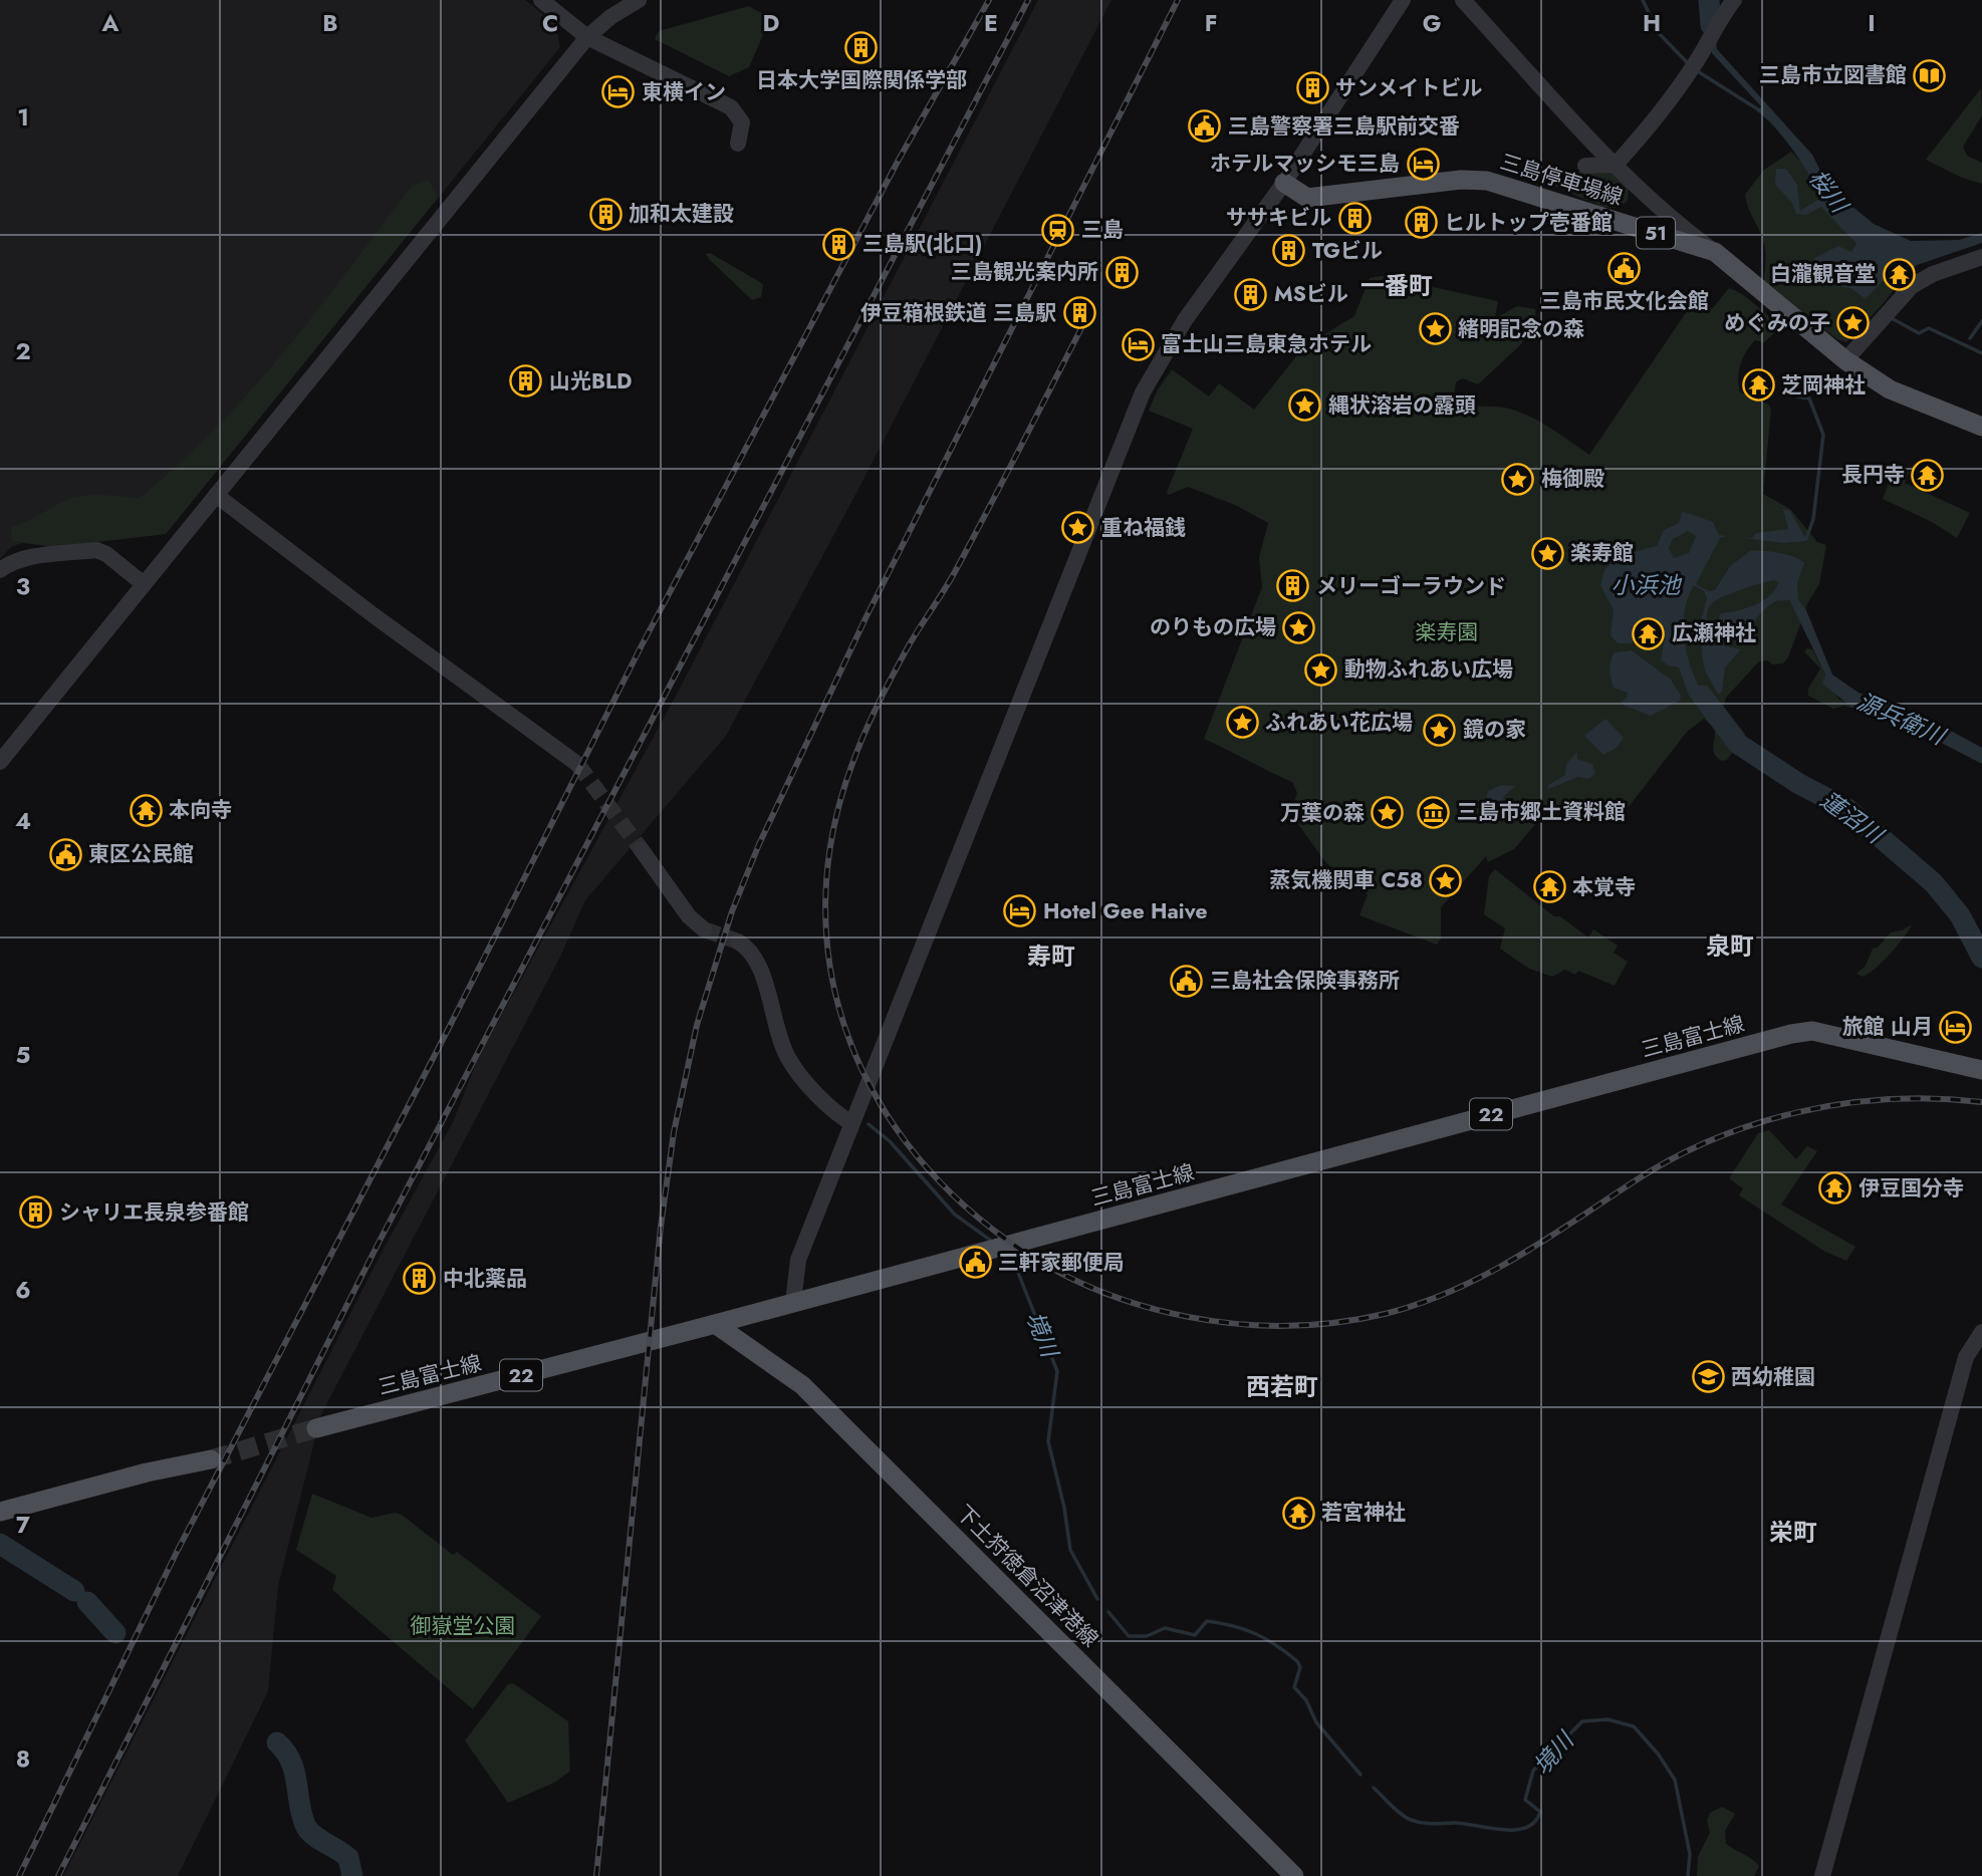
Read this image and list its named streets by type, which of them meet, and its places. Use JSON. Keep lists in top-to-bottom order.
{
  "streets": {
    "main road": [
      "三島停車場線",
      "51",
      "三島富士線",
      "22",
      "下土狩徳倉沼津港線"
    ]
  },
  "crossings": [
    ["三島富士線", "下土狩徳倉沼津港線"]
  ],
  "districts": [
    "一番町",
    "泉町",
    "寿町",
    "西若町",
    "栄町"
  ],
  "water": [
    "桜川",
    "小浜池",
    "源兵衛川",
    "蓮沼川",
    "境川"
  ],
  "parks": ["楽寿園", "御嶽堂公園"],
  "places": {
    "building": [
      "日本大学国際関係学部",
      "サンメイトビル",
      "加和太建設",
      "ササキビル",
      "ヒルトップ壱番館",
      "三島駅(北口)",
      "TGビル",
      "三島観光案内所",
      "MSビル",
      "伊豆箱根鉄道 三島駅",
      "山光BLD",
      "メリーゴーラウンド",
      "シャリエ長泉参番館",
      "中北薬品"
    ],
    "library": ["三島市立図書館"],
    "hotel": [
      "東横イン",
      "ホテルマッシモ三島",
      "富士山三島東急ホテル",
      "Hotel Gee Haive",
      "旅館 山月"
    ],
    "public building": [
      "三島警察署三島駅前交番",
      "三島市民文化会館",
      "東区公民館",
      "三島社会保険事務所",
      "三軒家郵便局"
    ],
    "station": ["三島"],
    "temple": [
      "白瀧観音堂",
      "芝岡神社",
      "長円寺",
      "広瀬神社",
      "本向寺",
      "本覚寺",
      "伊豆国分寺",
      "若宮神社"
    ],
    "place": [
      "めぐみの子",
      "緒明記念の森",
      "縄状溶岩の露頭",
      "梅御殿",
      "重ね福銭",
      "楽寿館",
      "のりもの広場",
      "動物ふれあい広場",
      "ふれあい花広場",
      "鏡の家",
      "万葉の森",
      "蒸気機関車 C58"
    ],
    "museum": ["三島市郷土資料館"],
    "school or university": ["西幼稚園"]
  },
  "grid": {
    "columns": [
      "A",
      "B",
      "C",
      "D",
      "E",
      "F",
      "G",
      "H",
      "I"
    ],
    "rows": [
      "1",
      "2",
      "3",
      "4",
      "5",
      "6",
      "7",
      "8"
    ]
  }
}
